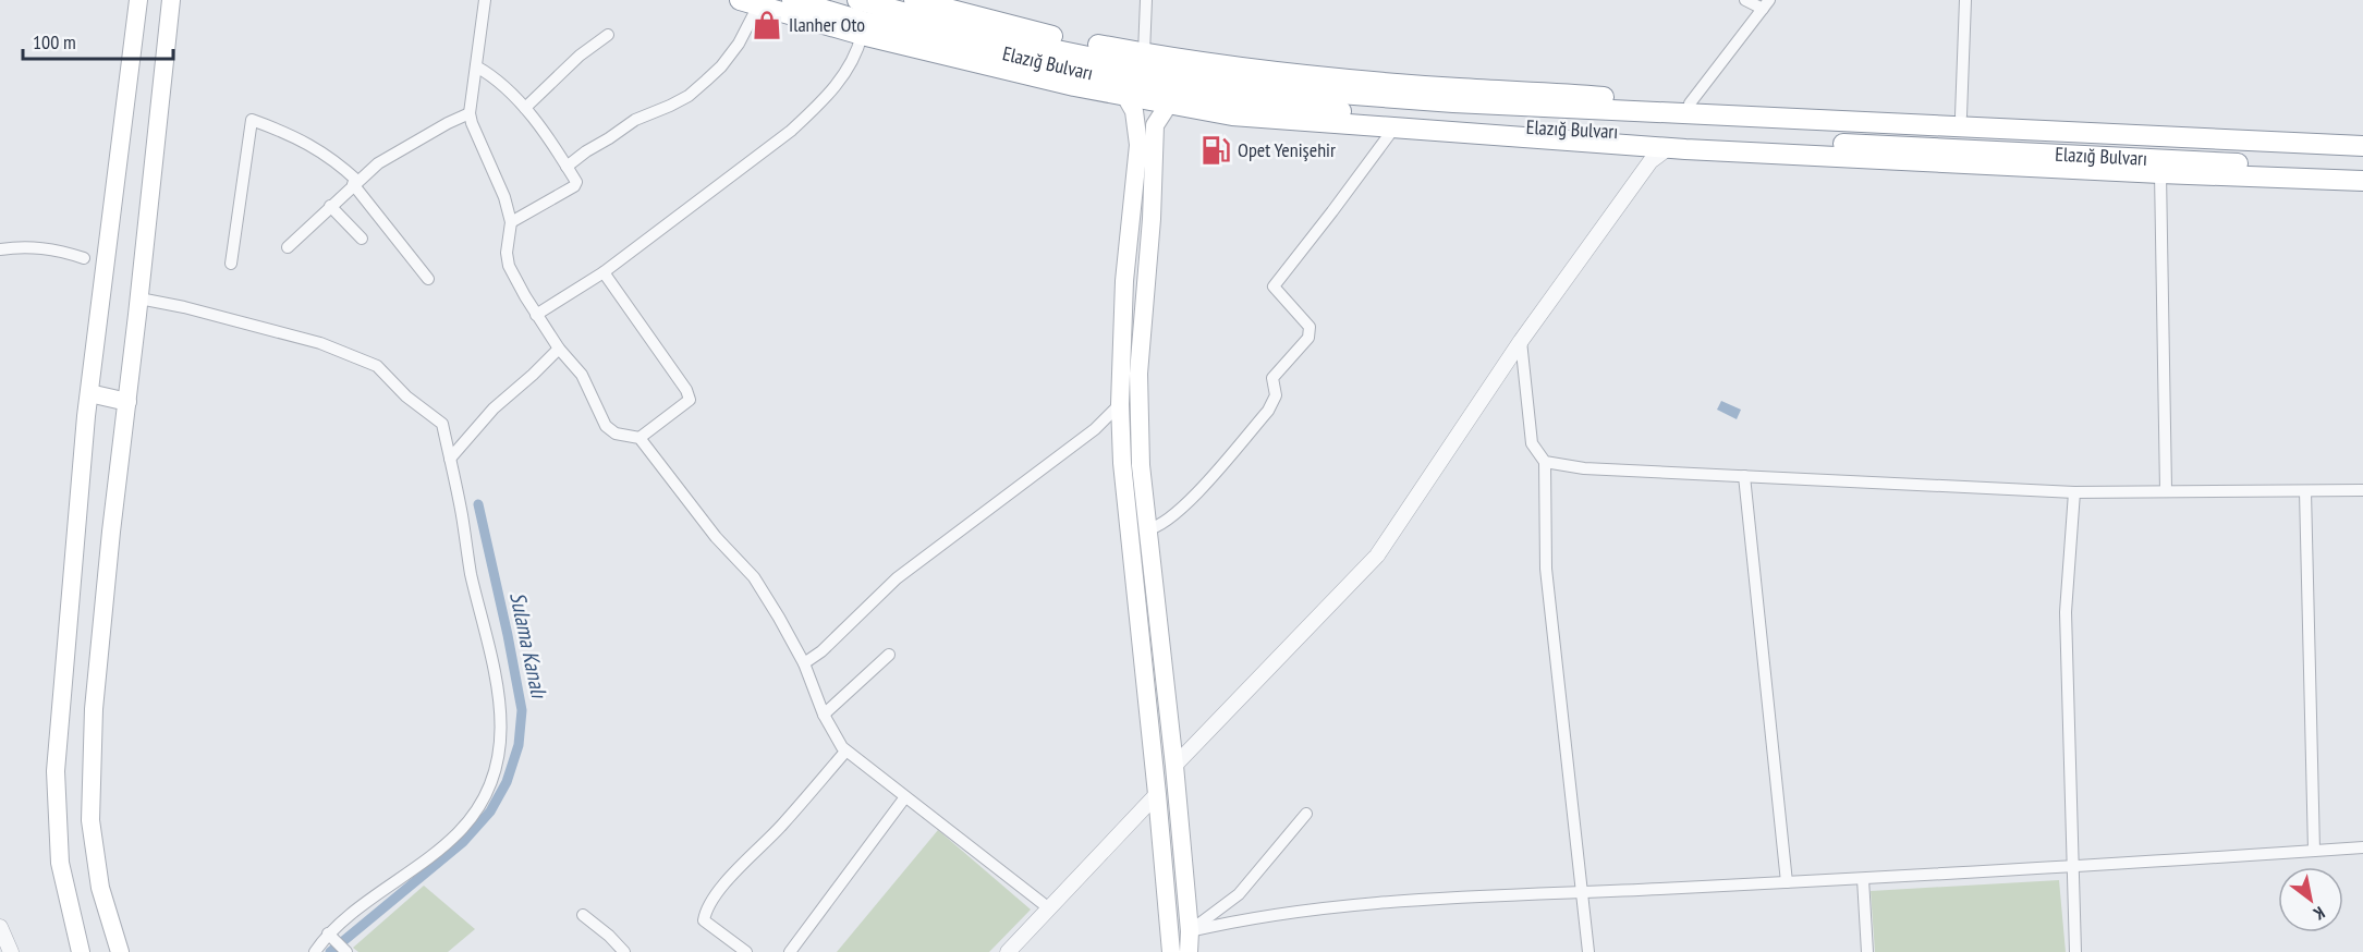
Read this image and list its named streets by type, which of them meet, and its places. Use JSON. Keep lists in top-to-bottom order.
{
  "streets": {
    "highway": ["Elazığ Bulvarı"]
  },
  "water": ["Sulama Kanalı"],
  "places": {
    "shop": ["Ilanher Oto"],
    "fuel station": ["Opet Yenişehir"]
  },
  "scale_bar": "100 m",
  "north": "bottom right"
}
